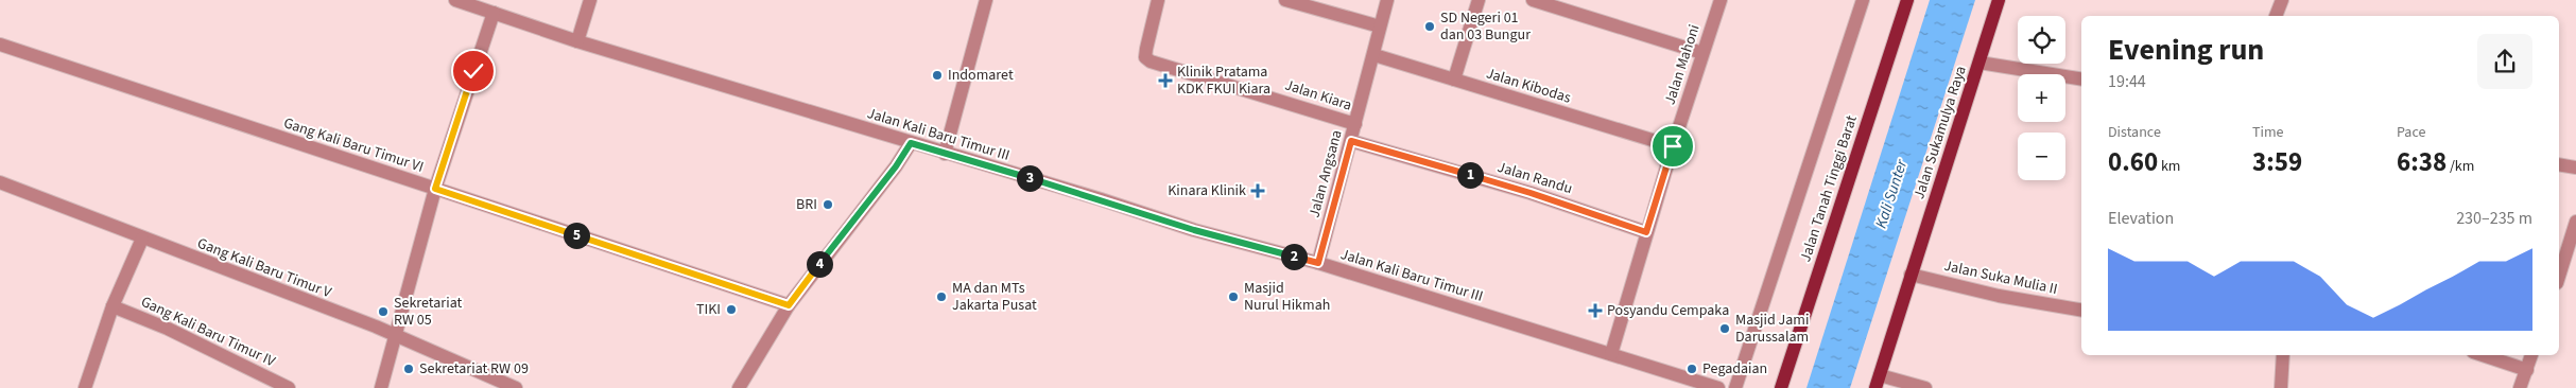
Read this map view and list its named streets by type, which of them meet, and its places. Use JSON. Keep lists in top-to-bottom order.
{
  "streets": {
    "main road": ["Jalan Sukamulya Raya", "Jalan Tanah Tinggi Barat"],
    "street": [
      "Jalan Mahoni",
      "Jalan Kibodas",
      "Jalan Kiara",
      "Jalan Kali Baru Timur III",
      "Gang Kali Baru Timur VI",
      "Jalan Angsana",
      "Jalan Randu",
      "Gang Kali Baru Timur V",
      "Jalan Suka Mulia II",
      "Gang Kali Baru Timur IV"
    ]
  },
  "crossings": [
    ["Jalan Mahoni", "Jalan Kibodas"],
    ["Jalan Mahoni", "Jalan Kali Baru Timur III"],
    ["Jalan Mahoni", "Jalan Randu"],
    ["Jalan Kibodas", "Jalan Angsana"],
    ["Jalan Kiara", "Jalan Angsana"],
    ["Jalan Sukamulya Raya", "Jalan Suka Mulia II"],
    ["Jalan Kali Baru Timur III", "Jalan Angsana"],
    ["Jalan Angsana", "Jalan Randu"]
  ],
  "water": ["Kali Sunter"],
  "places": {
    "other": [
      "SD Negeri 01 dan 03 Bungur",
      "Indomaret",
      "BRI",
      "MA dan MTs Jakarta Pusat",
      "Masjid Nurul Hikmah",
      "TIKI",
      "Sekretariat RW 05",
      "Masjid Jami Darussalam",
      "Sekretariat RW 09",
      "Pegadaian"
    ],
    "health": ["Klinik Pratama KDK FKUI Kiara", "Kinara Klinik", "Posyandu Cempaka"]
  },
  "page": {
    "map_buttons": ["+", "−"],
    "heading": ["Evening run", "19:44"],
    "stats": [
      ["Distance", "0.60 km"],
      ["Time", "3:59"],
      ["Pace", "6:38 /km"]
    ],
    "pins": [
      "1",
      "3",
      "5",
      "2",
      "4"
    ],
    "chart": ["Elevation", "230–235 m"]
  }
}
